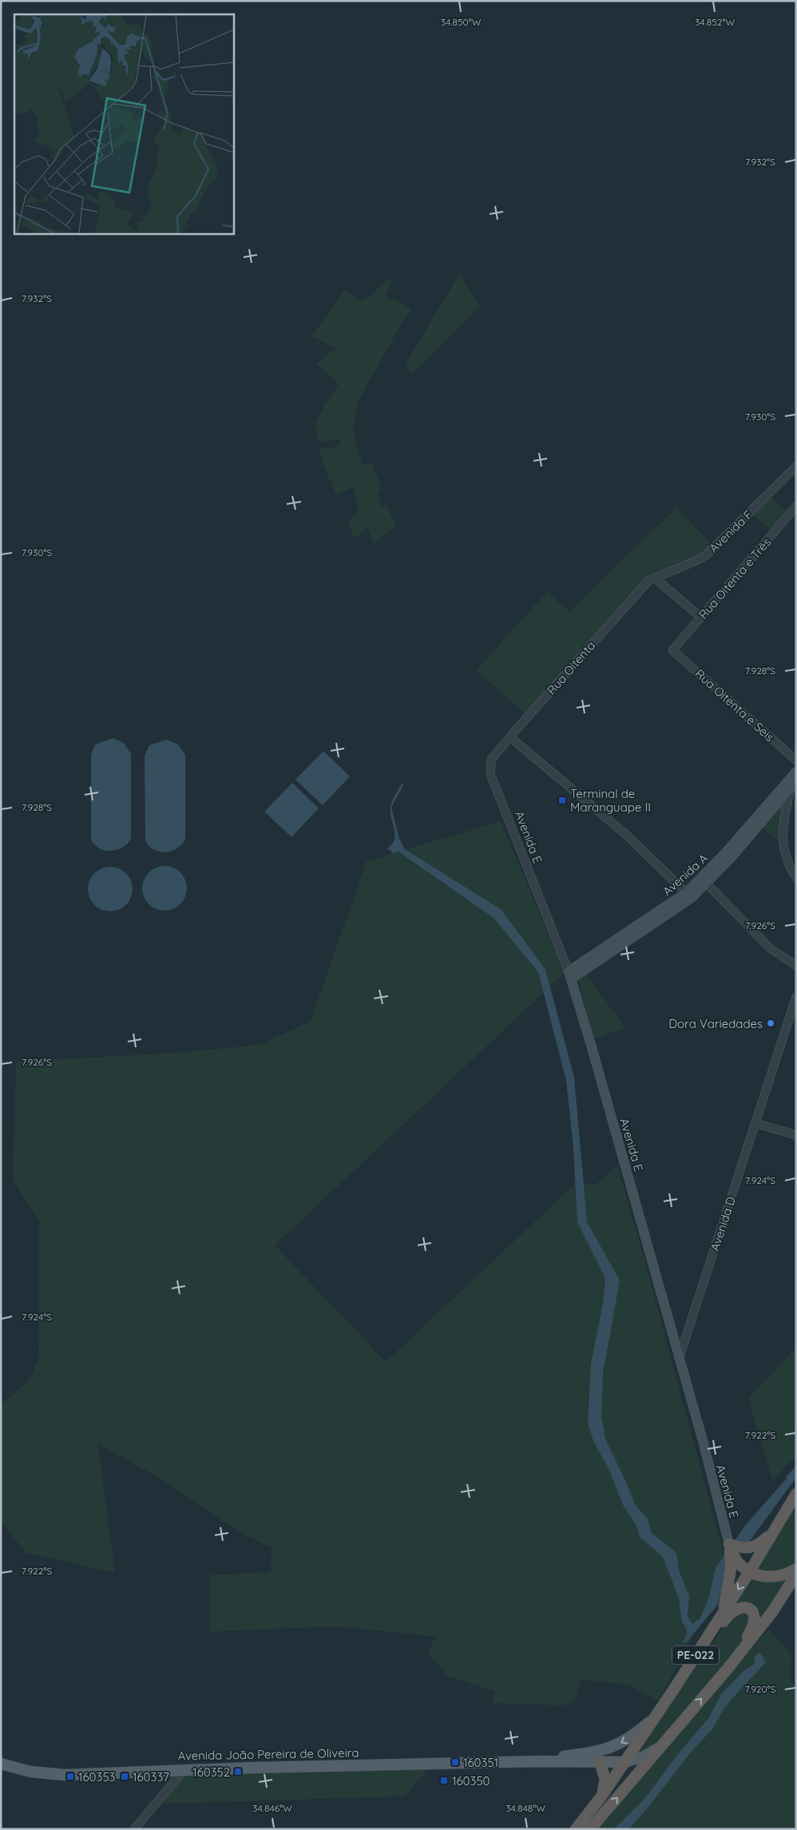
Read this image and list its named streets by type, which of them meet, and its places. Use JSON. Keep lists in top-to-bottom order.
{
  "streets": {
    "highway": ["PE-022"],
    "main road": ["Avenida E", "Avenida A", "Avenida João Pereira de Oliveira"],
    "street": [
      "Avenida F",
      "Rua Oitenta e Três",
      "Rua Oitenta",
      "Rua Oitenta e Seis",
      "Avenida D"
    ]
  },
  "crossings": [
    ["Avenida F", "Rua Oitenta"],
    ["Rua Oitenta e Três", "Rua Oitenta e Seis"],
    ["Rua Oitenta", "Avenida E"],
    ["Avenida E", "Avenida A"],
    ["Avenida E", "Avenida D"],
    ["PE-022", "Avenida João Pereira de Oliveira"]
  ],
  "places": {
    "transit": [
      "Terminal de Maranguape II",
      "160351",
      "160352",
      "160353",
      "160337",
      "160350"
    ],
    "other": ["Dora Variedades"]
  },
  "coordinates": [
    "34.852°W",
    "34.850°W",
    "7.932°S",
    "7.930°S",
    "7.928°S",
    "7.926°S",
    "7.924°S",
    "7.922°S",
    "7.920°S",
    "34.846°W",
    "34.848°W"
  ]
}
